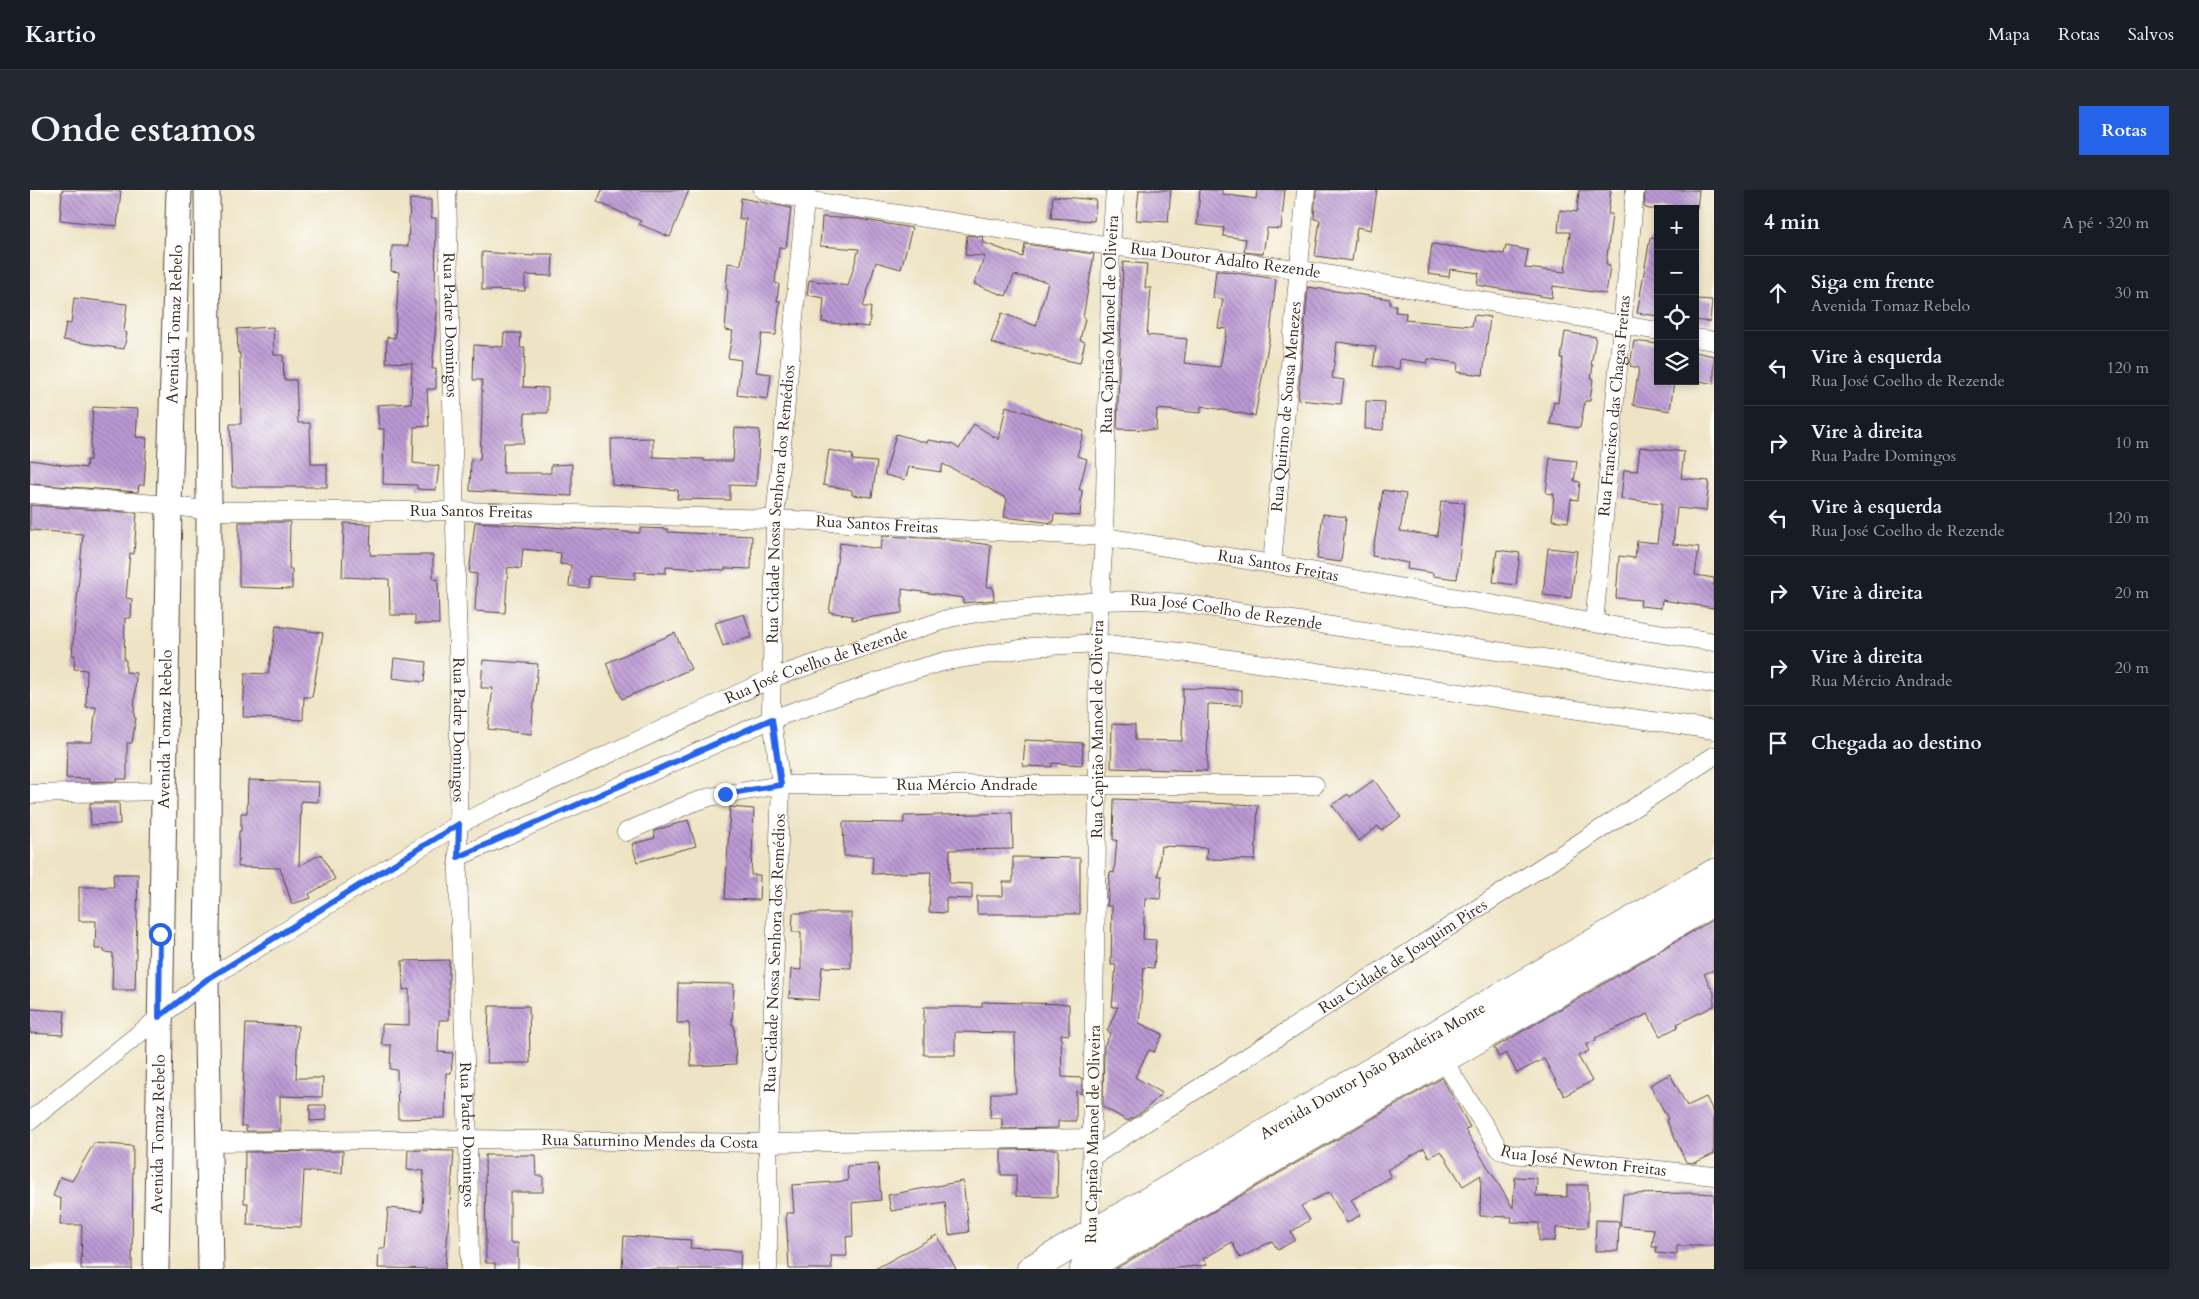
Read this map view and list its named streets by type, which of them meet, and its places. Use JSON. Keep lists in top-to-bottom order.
{
  "streets": {
    "main road": ["Avenida Tomaz Rebelo", "Rua Capitão Manoel de Oliveira", "Avenida Doutor João Bandeira Monte"],
    "street": [
      "Rua Doutor Adalto Rezende",
      "Rua Padre Domingos",
      "Rua Quirino de Sousa Menezes",
      "Rua Francisco das Chagas Freitas",
      "Rua Cidade Nossa Senhora dos Remédios",
      "Rua Santos Freitas",
      "Rua José Coelho de Rezende",
      "Rua Mércio Andrade",
      "Rua Cidade de Joaquim Pires",
      "Rua Saturnino Mendes da Costa",
      "Rua José Newton Freitas"
    ]
  },
  "crossings": [
    ["Rua Doutor Adalto Rezende", "Rua Capitão Manoel de Oliveira"],
    ["Rua Doutor Adalto Rezende", "Rua Quirino de Sousa Menezes"],
    ["Rua Doutor Adalto Rezende", "Rua Francisco das Chagas Freitas"],
    ["Rua Doutor Adalto Rezende", "Rua Cidade Nossa Senhora dos Remédios"],
    ["Avenida Tomaz Rebelo", "Rua Santos Freitas"],
    ["Avenida Tomaz Rebelo", "Rua José Coelho de Rezende"],
    ["Avenida Tomaz Rebelo", "Rua Saturnino Mendes da Costa"],
    ["Rua Padre Domingos", "Rua Santos Freitas"],
    ["Rua Padre Domingos", "Rua José Coelho de Rezende"],
    ["Rua Padre Domingos", "Rua Saturnino Mendes da Costa"],
    ["Rua Capitão Manoel de Oliveira", "Rua Santos Freitas"],
    ["Rua Capitão Manoel de Oliveira", "Rua José Coelho de Rezende"],
    ["Rua Capitão Manoel de Oliveira", "Rua Mércio Andrade"],
    ["Rua Capitão Manoel de Oliveira", "Rua Cidade de Joaquim Pires"],
    ["Rua Capitão Manoel de Oliveira", "Avenida Doutor João Bandeira Monte"],
    ["Rua Capitão Manoel de Oliveira", "Rua Saturnino Mendes da Costa"],
    ["Rua Quirino de Sousa Menezes", "Rua Santos Freitas"],
    ["Rua Francisco das Chagas Freitas", "Rua Santos Freitas"],
    ["Rua Cidade Nossa Senhora dos Remédios", "Rua Santos Freitas"],
    ["Rua Cidade Nossa Senhora dos Remédios", "Rua José Coelho de Rezende"],
    ["Rua Cidade Nossa Senhora dos Remédios", "Rua Mércio Andrade"],
    ["Rua Cidade Nossa Senhora dos Remédios", "Rua Saturnino Mendes da Costa"],
    ["Avenida Doutor João Bandeira Monte", "Rua José Newton Freitas"]
  ],
  "page": {
    "header": "Kartio",
    "nav": ["Mapa", "Rotas", "Salvos"],
    "title": "Onde estamos",
    "buttons": "Rotas",
    "heading": ["4 min", "A pé · 320 m"],
    "map_buttons": ["+", "−"],
    "list": [
      ["Siga em frente", "Avenida Tomaz Rebelo", "30 m"],
      ["Vire à esquerda", "Rua José Coelho de Rezende", "120 m"],
      ["Vire à direita", "Rua Padre Domingos", "10 m"],
      ["Vire à esquerda", "Rua José Coelho de Rezende", "120 m"],
      ["Vire à direita", "20 m"],
      ["Vire à direita", "Rua Mércio Andrade", "20 m"],
      "Chegada ao destino"
    ]
  }
}
